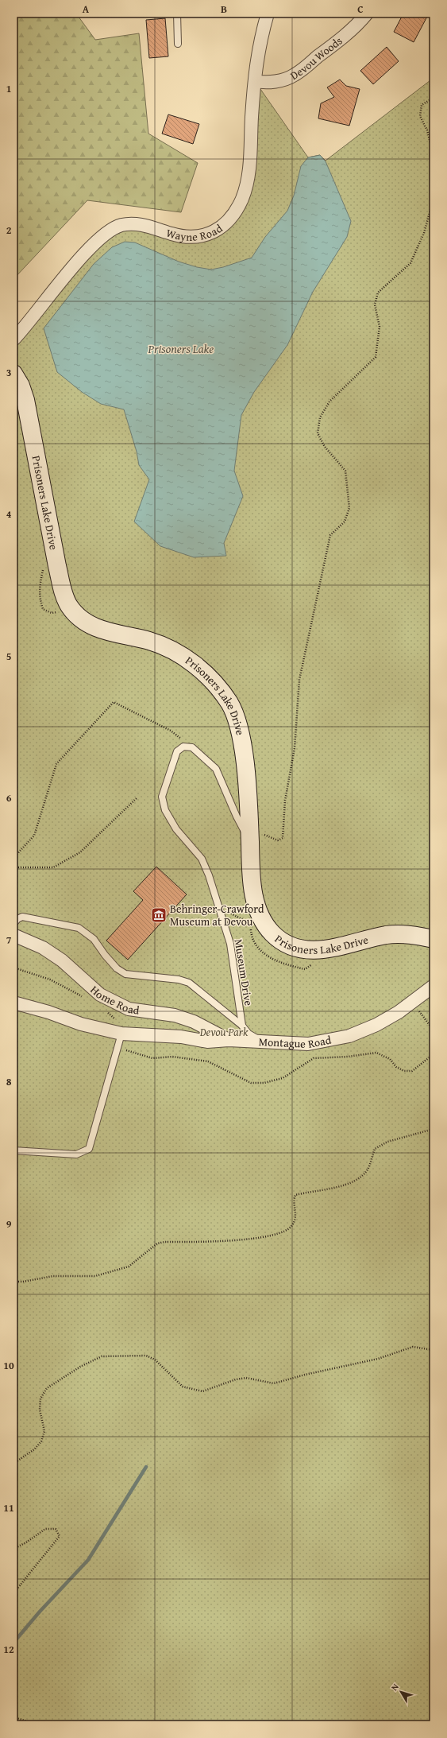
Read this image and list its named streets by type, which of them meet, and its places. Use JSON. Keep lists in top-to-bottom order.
{
  "streets": {
    "street": [
      "Devou Woods",
      "Wayne Road",
      "Prisoners Lake Drive",
      "Home Road",
      "Montague Road"
    ],
    "lane": ["Museum Drive"]
  },
  "crossings": [
    ["Devou Woods", "Wayne Road"],
    ["Home Road", "Montague Road"]
  ],
  "water": ["Prisoners Lake"],
  "parks": ["Devou Park"],
  "places": {
    "museum": ["Behringer-Crawford Museum at Devou"]
  },
  "north": "top left",
  "grid": {
    "columns": ["A", "B", "C"],
    "rows": [
      "1",
      "2",
      "3",
      "4",
      "5",
      "6",
      "7",
      "8",
      "9",
      "10",
      "11",
      "12"
    ]
  }
}
